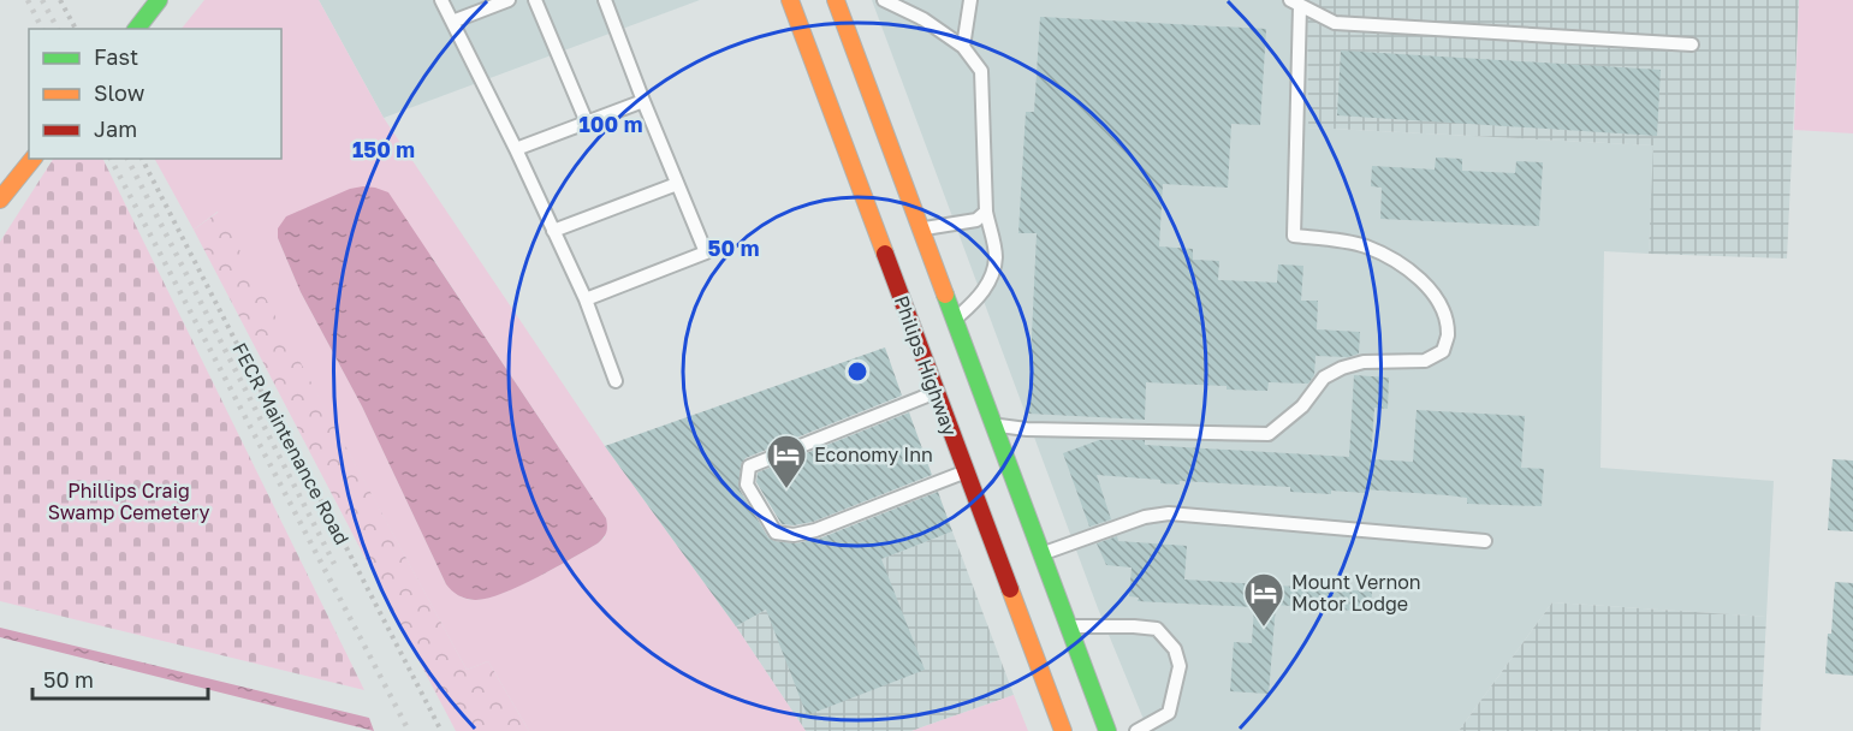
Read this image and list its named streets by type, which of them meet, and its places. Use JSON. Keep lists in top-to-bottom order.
{
  "streets": {
    "main road": ["Philips Highway"],
    "path": ["FECR Maintenance Road"]
  },
  "parks": ["Phillips Craig Swamp Cemetery"],
  "places": {
    "hotel": ["Economy Inn", "Mount Vernon Motor Lodge"]
  },
  "legend": ["Fast", "Slow", "Jam"],
  "scale_bar": "50 m",
  "rings": ["100 m", "150 m", "50 m"]
}
